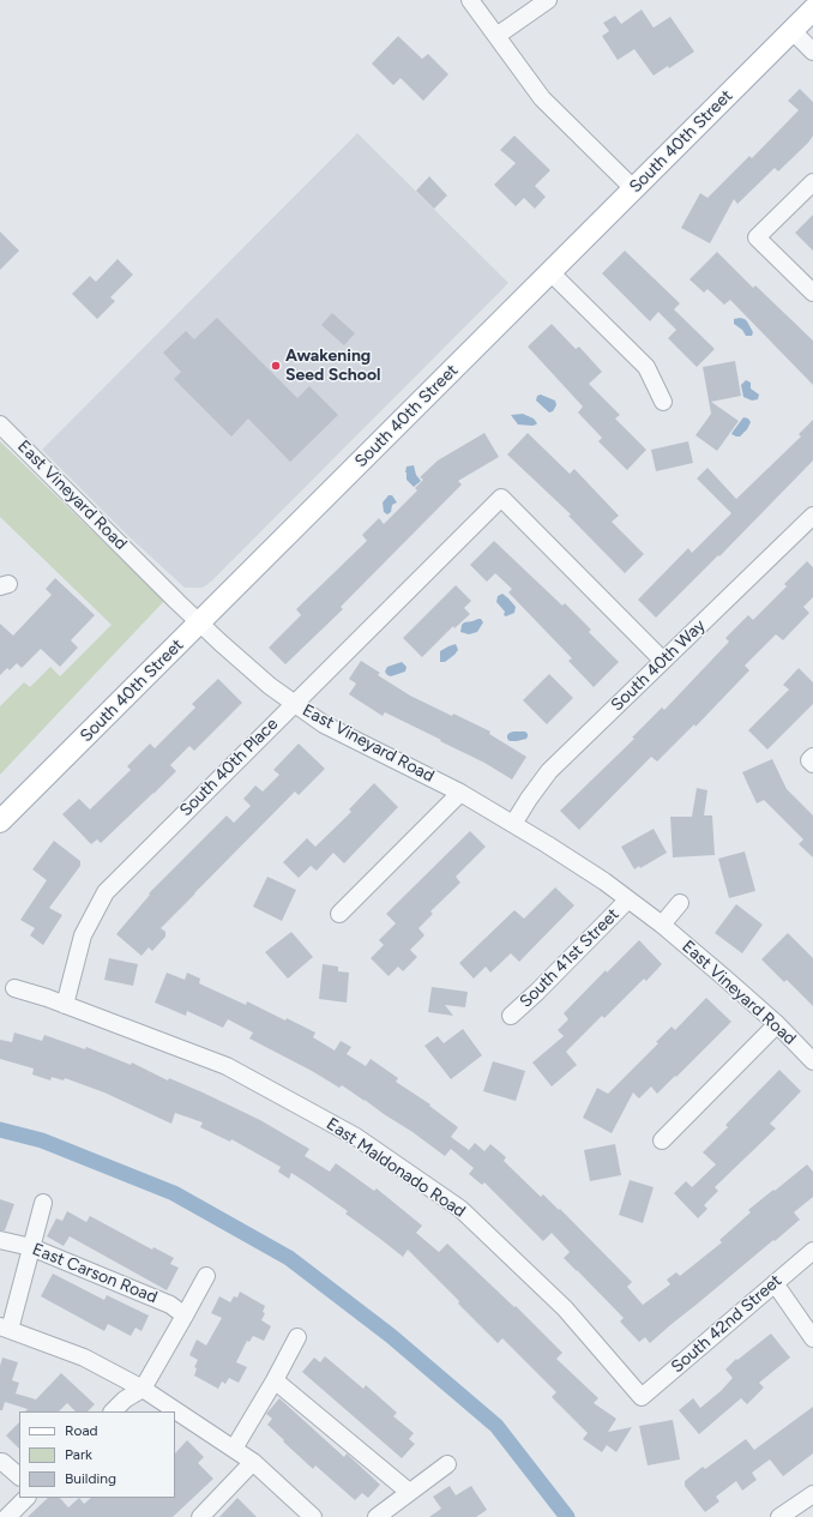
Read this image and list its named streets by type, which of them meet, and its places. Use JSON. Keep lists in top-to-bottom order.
{
  "streets": {
    "main road": ["South 40th Street"],
    "street": [
      "East Vineyard Road",
      "South 40th Way",
      "South 40th Place",
      "South 41st Street",
      "East Maldonado Road",
      "East Carson Road",
      "South 42nd Street"
    ]
  },
  "crossings": [
    ["South 40th Street", "East Vineyard Road"],
    ["East Vineyard Road", "South 40th Way"],
    ["East Vineyard Road", "South 40th Place"],
    ["East Vineyard Road", "South 41st Street"],
    ["South 40th Way", "South 40th Place"],
    ["South 40th Place", "East Maldonado Road"],
    ["East Maldonado Road", "South 42nd Street"]
  ],
  "places": ["Awakening Seed School"],
  "legend": ["Road", "Park", "Building"]
}
